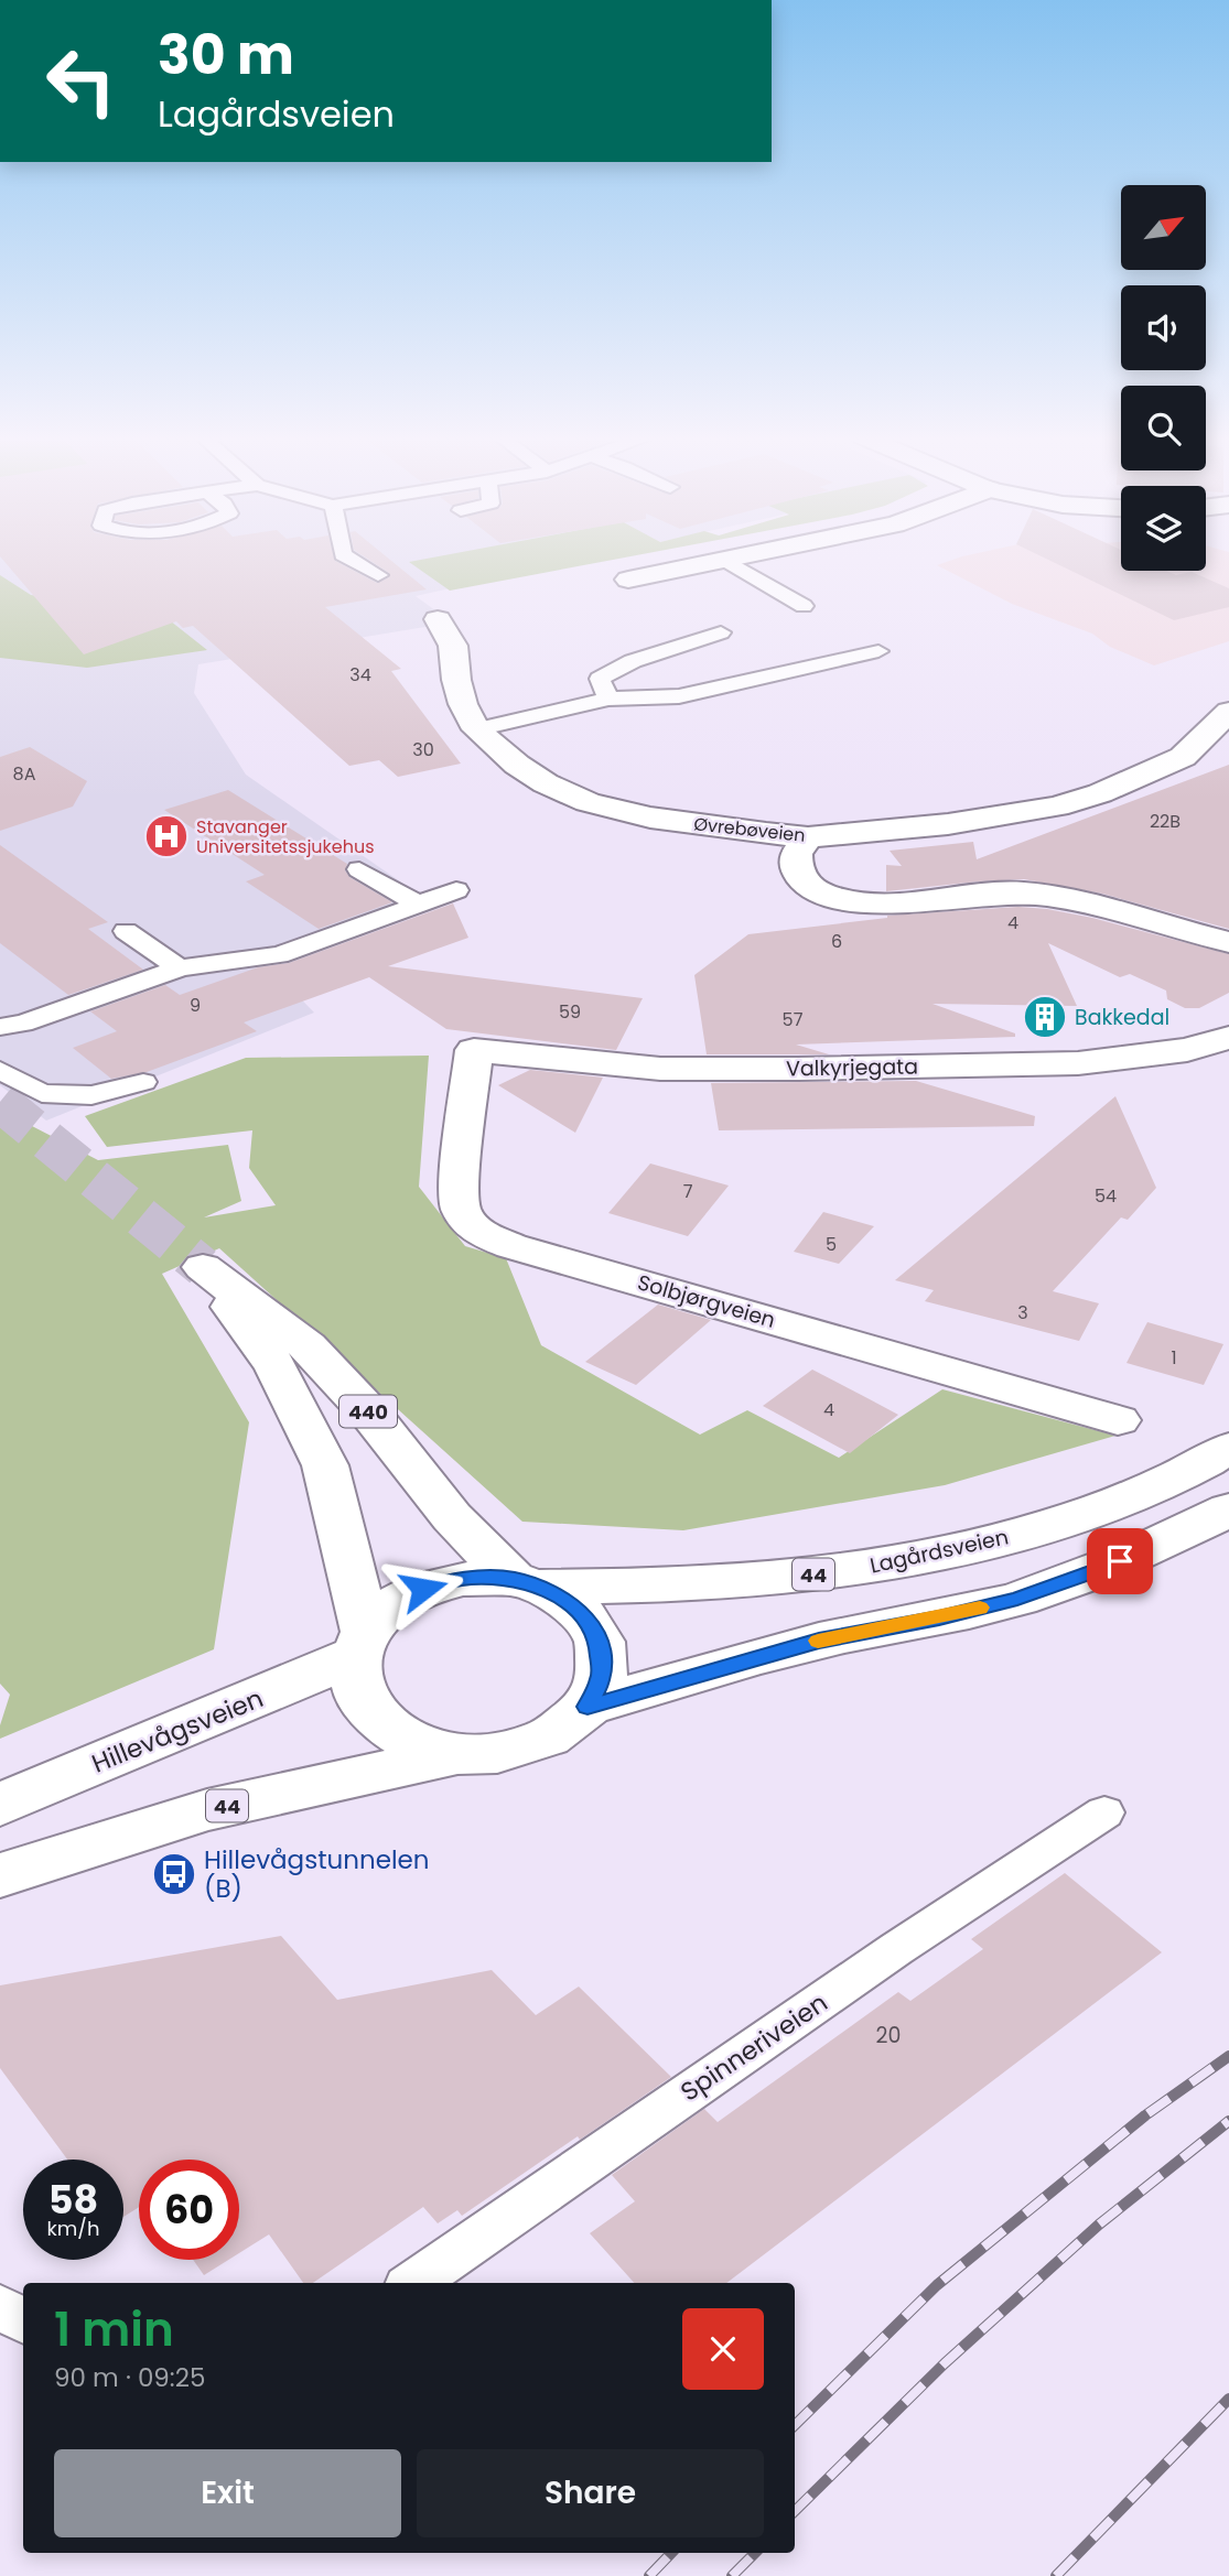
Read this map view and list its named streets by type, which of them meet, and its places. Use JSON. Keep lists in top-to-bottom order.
{
  "streets": {
    "street": [
      "Øvrebøveien",
      "Valkyrjegata",
      "Solbjørgveien",
      "440",
      "Lagårdsveien",
      "44",
      "Hillevågsveien"
    ],
    "lane": ["Spinneriveien"]
  },
  "crossings": [
    ["Valkyrjegata", "Solbjørgveien"],
    ["440", "Lagårdsveien"],
    ["440", "44"],
    ["440", "Hillevågsveien"],
    ["Lagårdsveien", "44"],
    ["Lagårdsveien", "Hillevågsveien"],
    ["44", "Hillevågsveien"]
  ],
  "places": {
    "hospital": ["Stavanger Universitetssjukehus"],
    "building": ["Bakkedal"],
    "bus stop": ["Hillevågstunnelen (B)"]
  },
  "house_numbers": [
    "34",
    "30",
    "8A",
    "22B",
    "4",
    "6",
    "9",
    "59",
    "57",
    "7",
    "54",
    "5",
    "3",
    "1",
    "4",
    "20"
  ],
  "north": "top right",
  "page": {
    "turn": ["30 m", "Lagårdsveien"],
    "speed": "58 km/h",
    "limit": "60",
    "heading": ["1 min", "90 m · 09:25"],
    "buttons": ["Exit", "Share"]
  }
}
